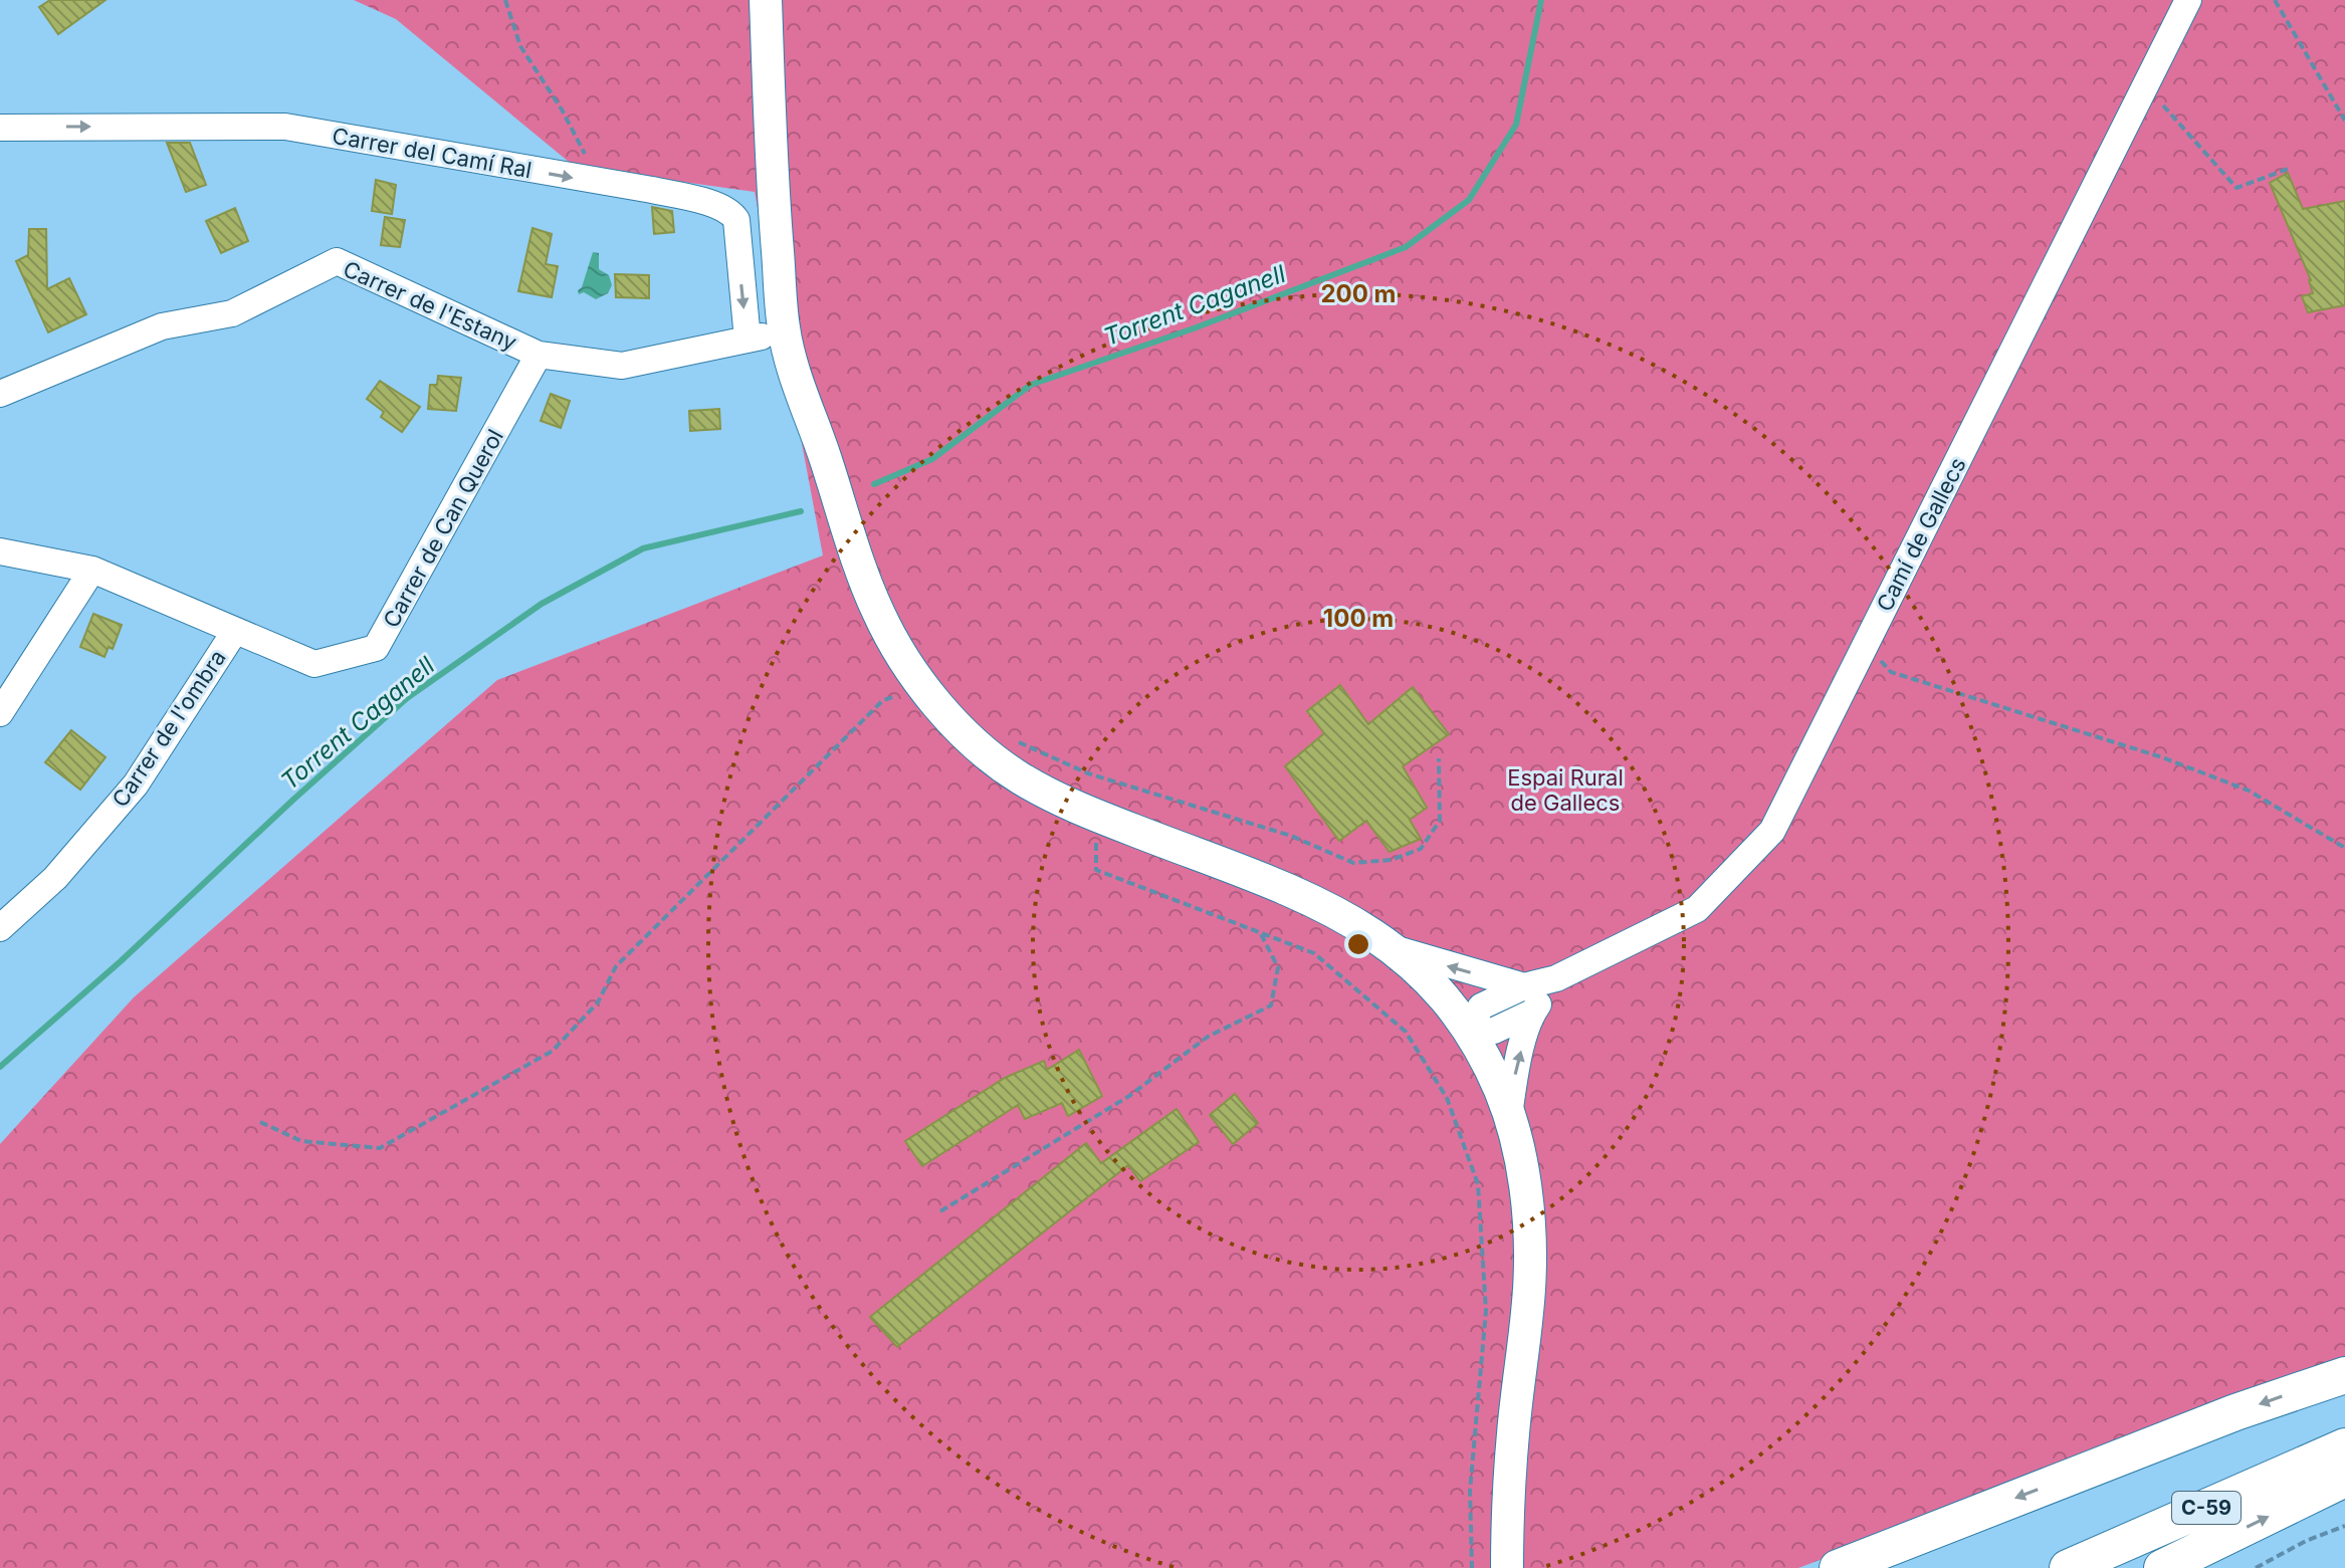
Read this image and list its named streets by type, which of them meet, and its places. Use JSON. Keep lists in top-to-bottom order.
{
  "streets": {
    "highway": ["C-59"],
    "street": [
      "Carrer del Camí Ral",
      "Carrer de l'Estany",
      "Carrer de Can Querol",
      "Camí de Gallecs",
      "Carrer de l'ombra"
    ]
  },
  "crossings": [
    ["Carrer del Camí Ral", "Carrer de l'Estany"],
    ["Carrer de l'Estany", "Carrer de Can Querol"],
    ["Carrer de Can Querol", "Carrer de l'ombra"]
  ],
  "one_way": ["Carrer del Camí Ral"],
  "water": ["Torrent Caganell"],
  "parks": ["Espai Rural de Gallecs"],
  "rings": ["200 m", "100 m"]
}
